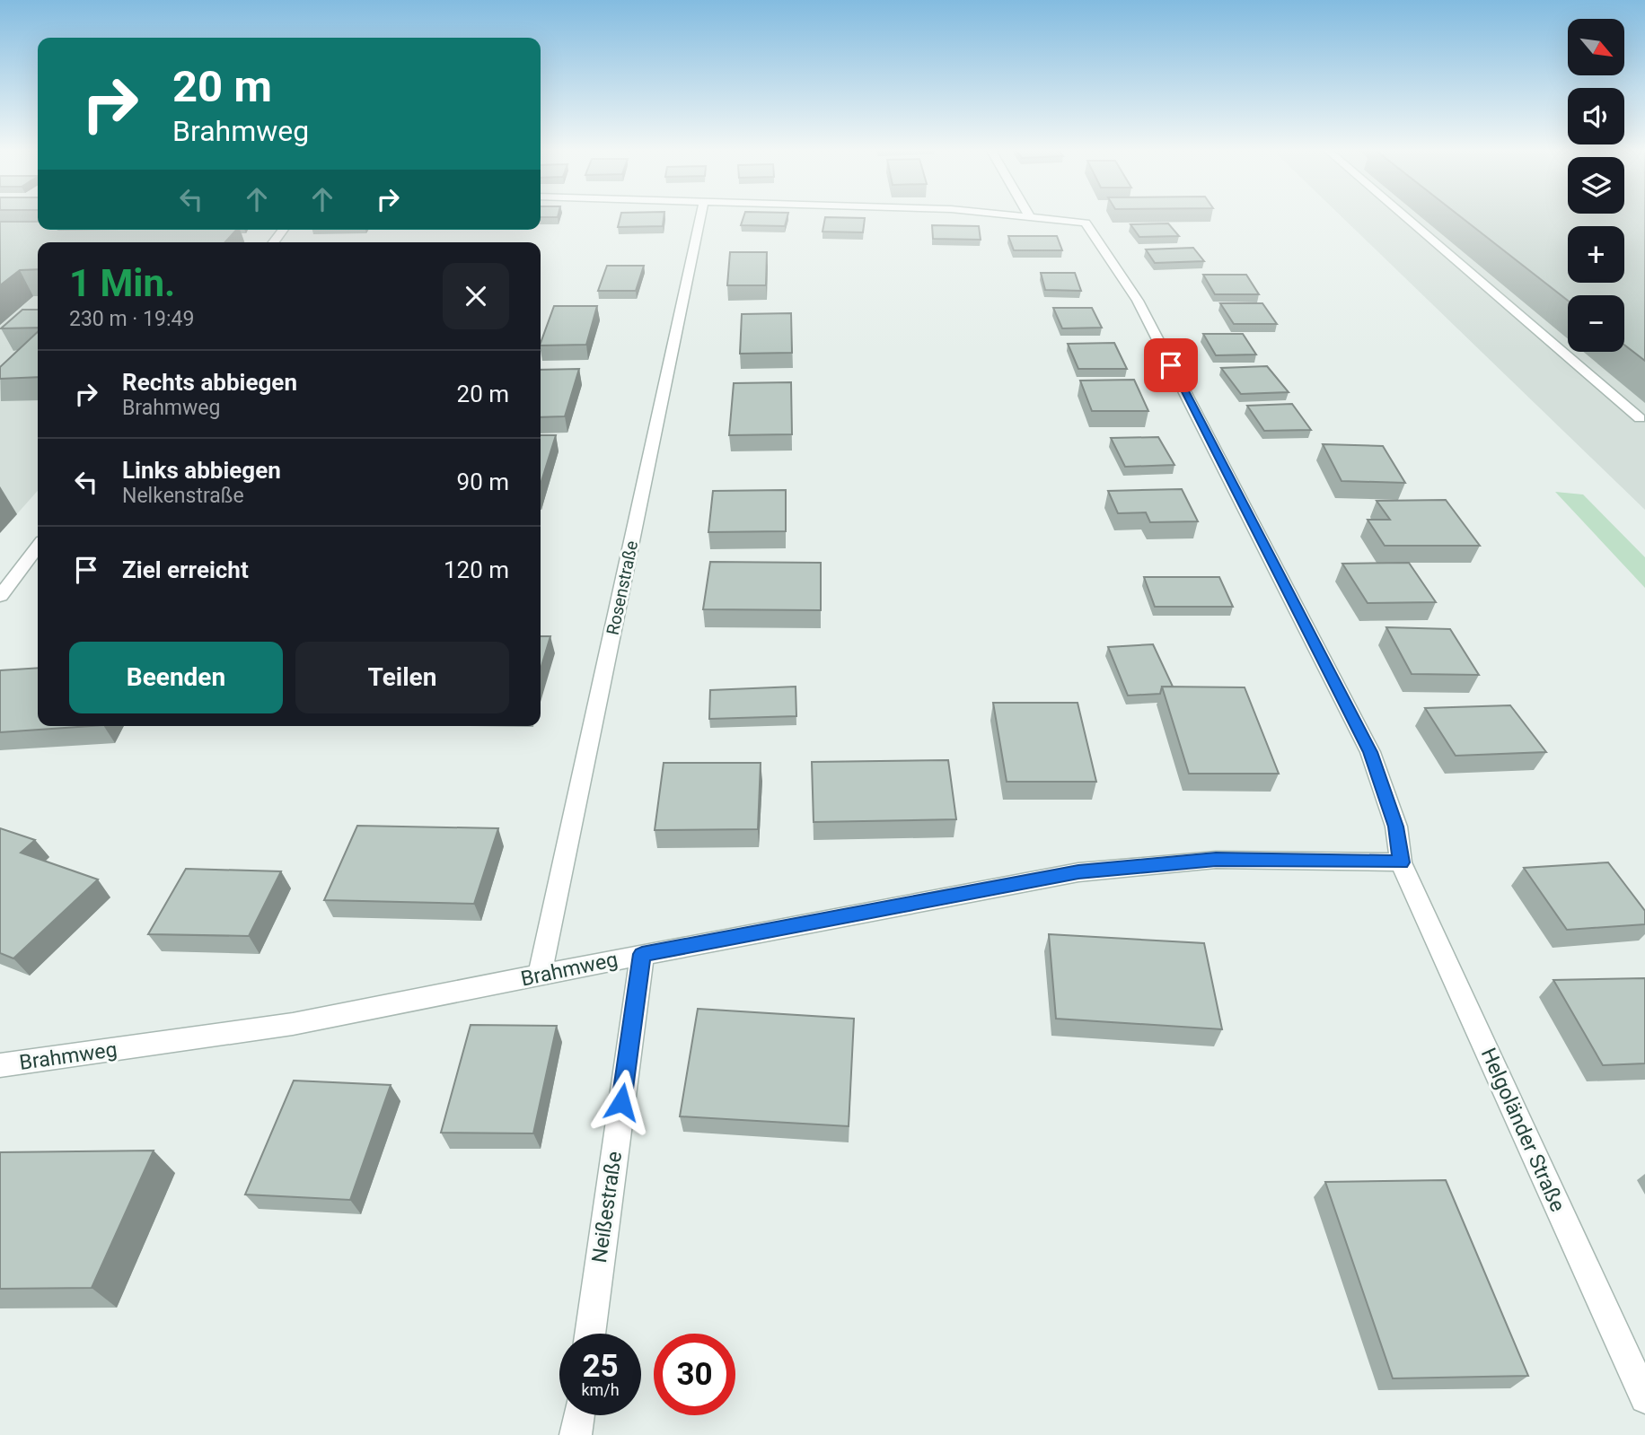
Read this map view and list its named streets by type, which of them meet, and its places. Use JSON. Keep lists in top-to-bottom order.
{
  "streets": {
    "street": [
      "Rosenstraße",
      "Brahmweg",
      "Helgoländer Straße",
      "Neißestraße"
    ]
  },
  "crossings": [
    ["Rosenstraße", "Brahmweg"],
    ["Brahmweg", "Helgoländer Straße"],
    ["Brahmweg", "Neißestraße"]
  ],
  "north": "bottom right",
  "page": {
    "map_buttons": ["+", "−"],
    "turn": ["20 m", "Brahmweg"],
    "heading": ["1 Min.", "230 m · 19:49"],
    "list": [
      {
        "name": "Rechts abbiegen",
        "note": "Brahmweg",
        "value": "20 m"
      },
      {
        "name": "Links abbiegen",
        "note": "Nelkenstraße",
        "value": "90 m"
      },
      {
        "name": "Ziel erreicht",
        "value": "120 m"
      }
    ],
    "buttons": ["Beenden", "Teilen"],
    "speed": "25 km/h",
    "limit": "30"
  }
}
